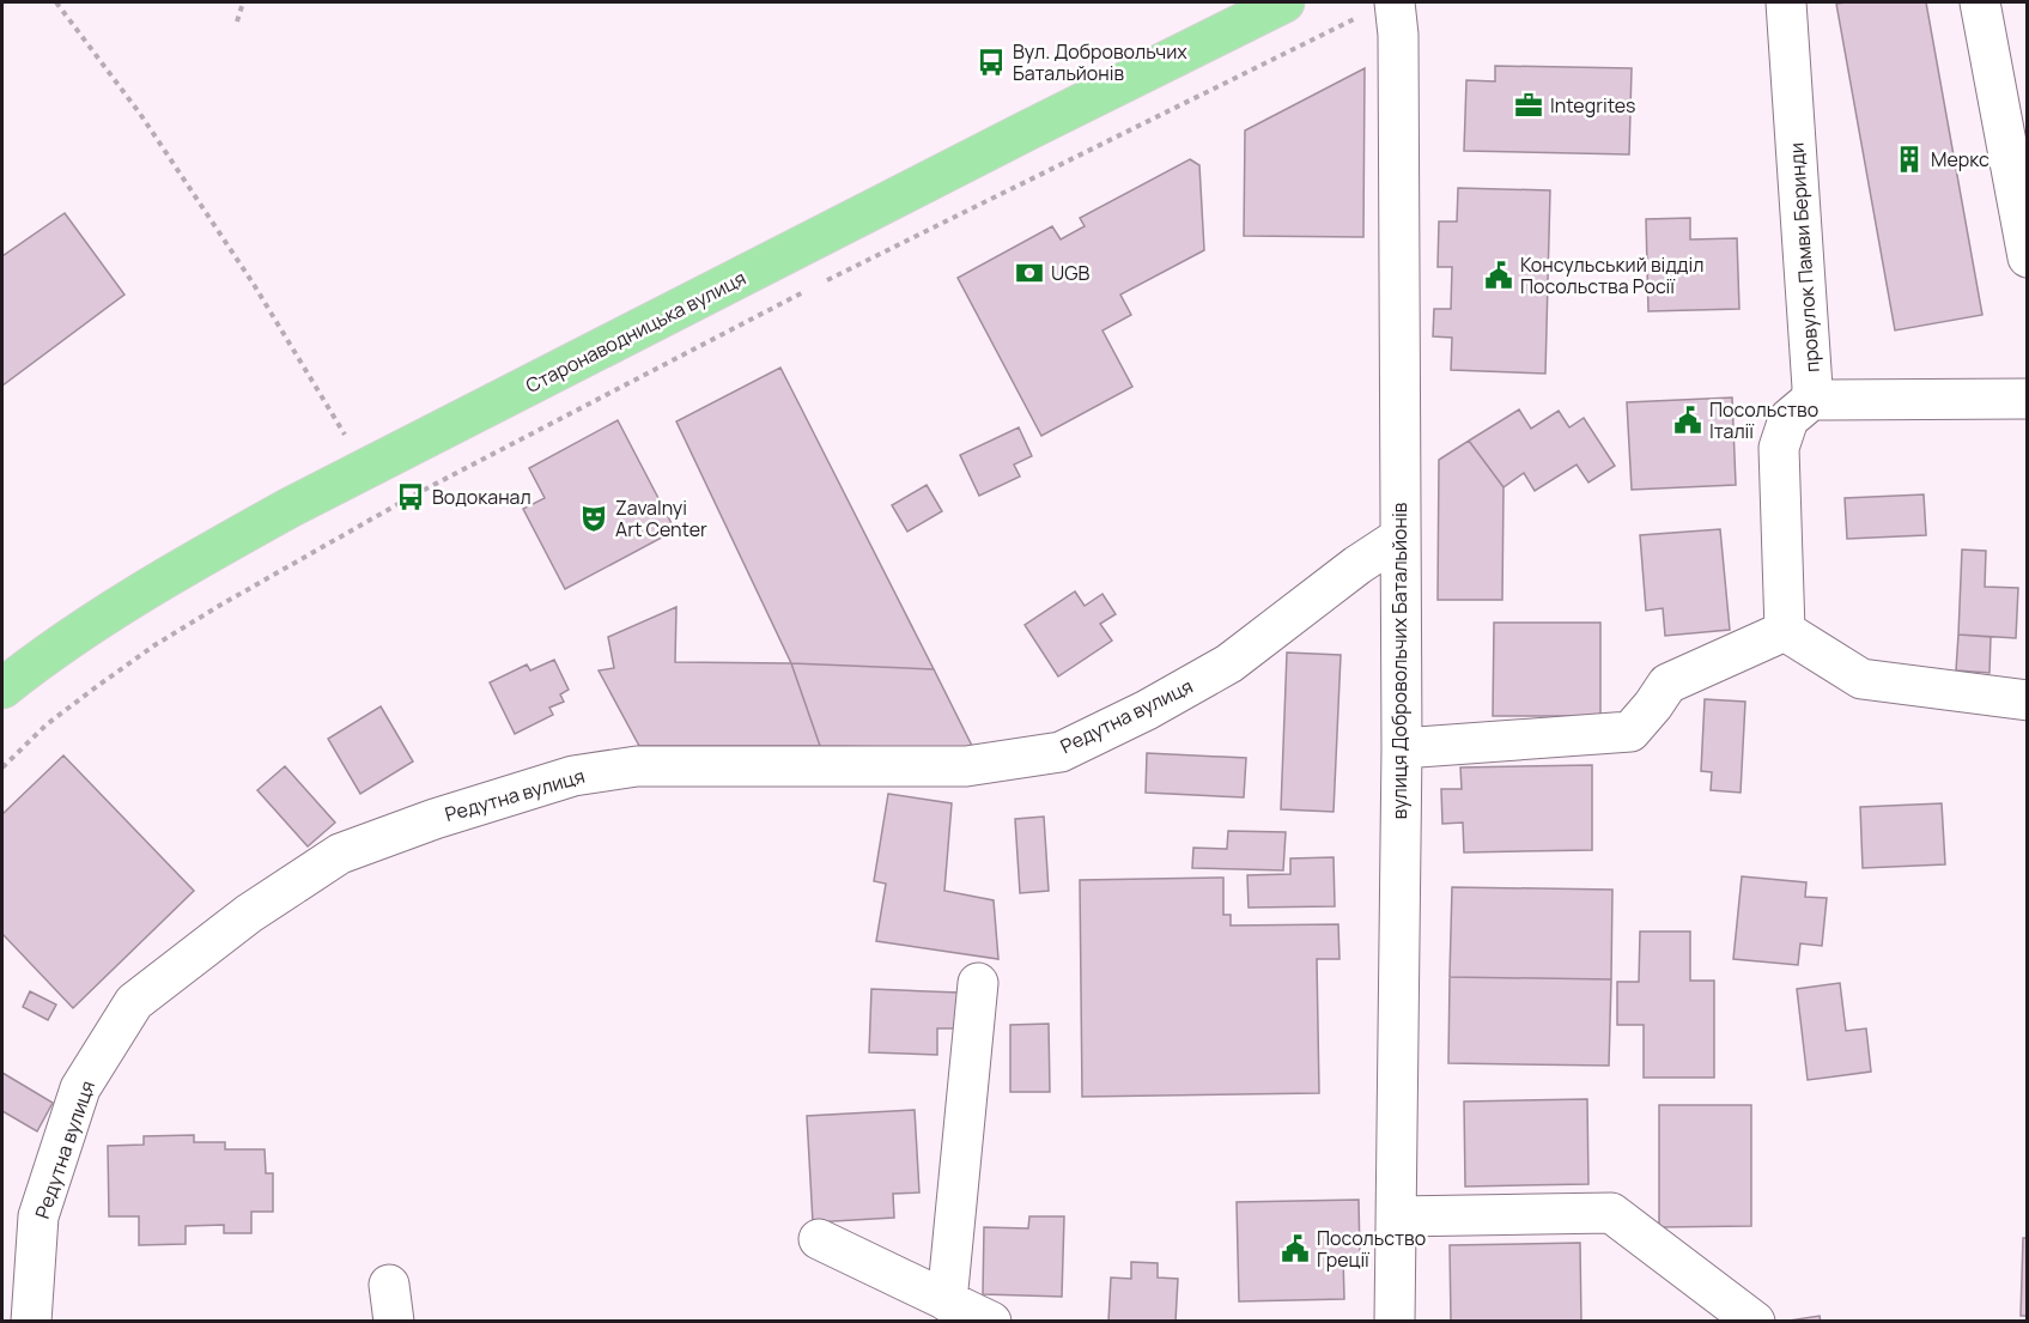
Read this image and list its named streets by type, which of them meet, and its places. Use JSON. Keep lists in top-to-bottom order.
{
  "streets": {
    "main road": ["Старонаводницька вулиця"],
    "street": ["провулок Памви Беринди", "вулиця Добровольчих Батальйонів", "Редутна вулиця"]
  },
  "crossings": [
    ["вулиця Добровольчих Батальйонів", "Редутна вулиця"]
  ],
  "places": {
    "bus stop": ["Вул. Добровольчих Батальйонів", "Водоканал"],
    "office": ["Integrites"],
    "building": ["Меркс"],
    "bank": ["UGB"],
    "public building": ["Консульський відділ Посольства Росії", "Посольство Італії", "Посольство Греції"],
    "theatre": ["Zavalnyi Art Center"]
  }
}
